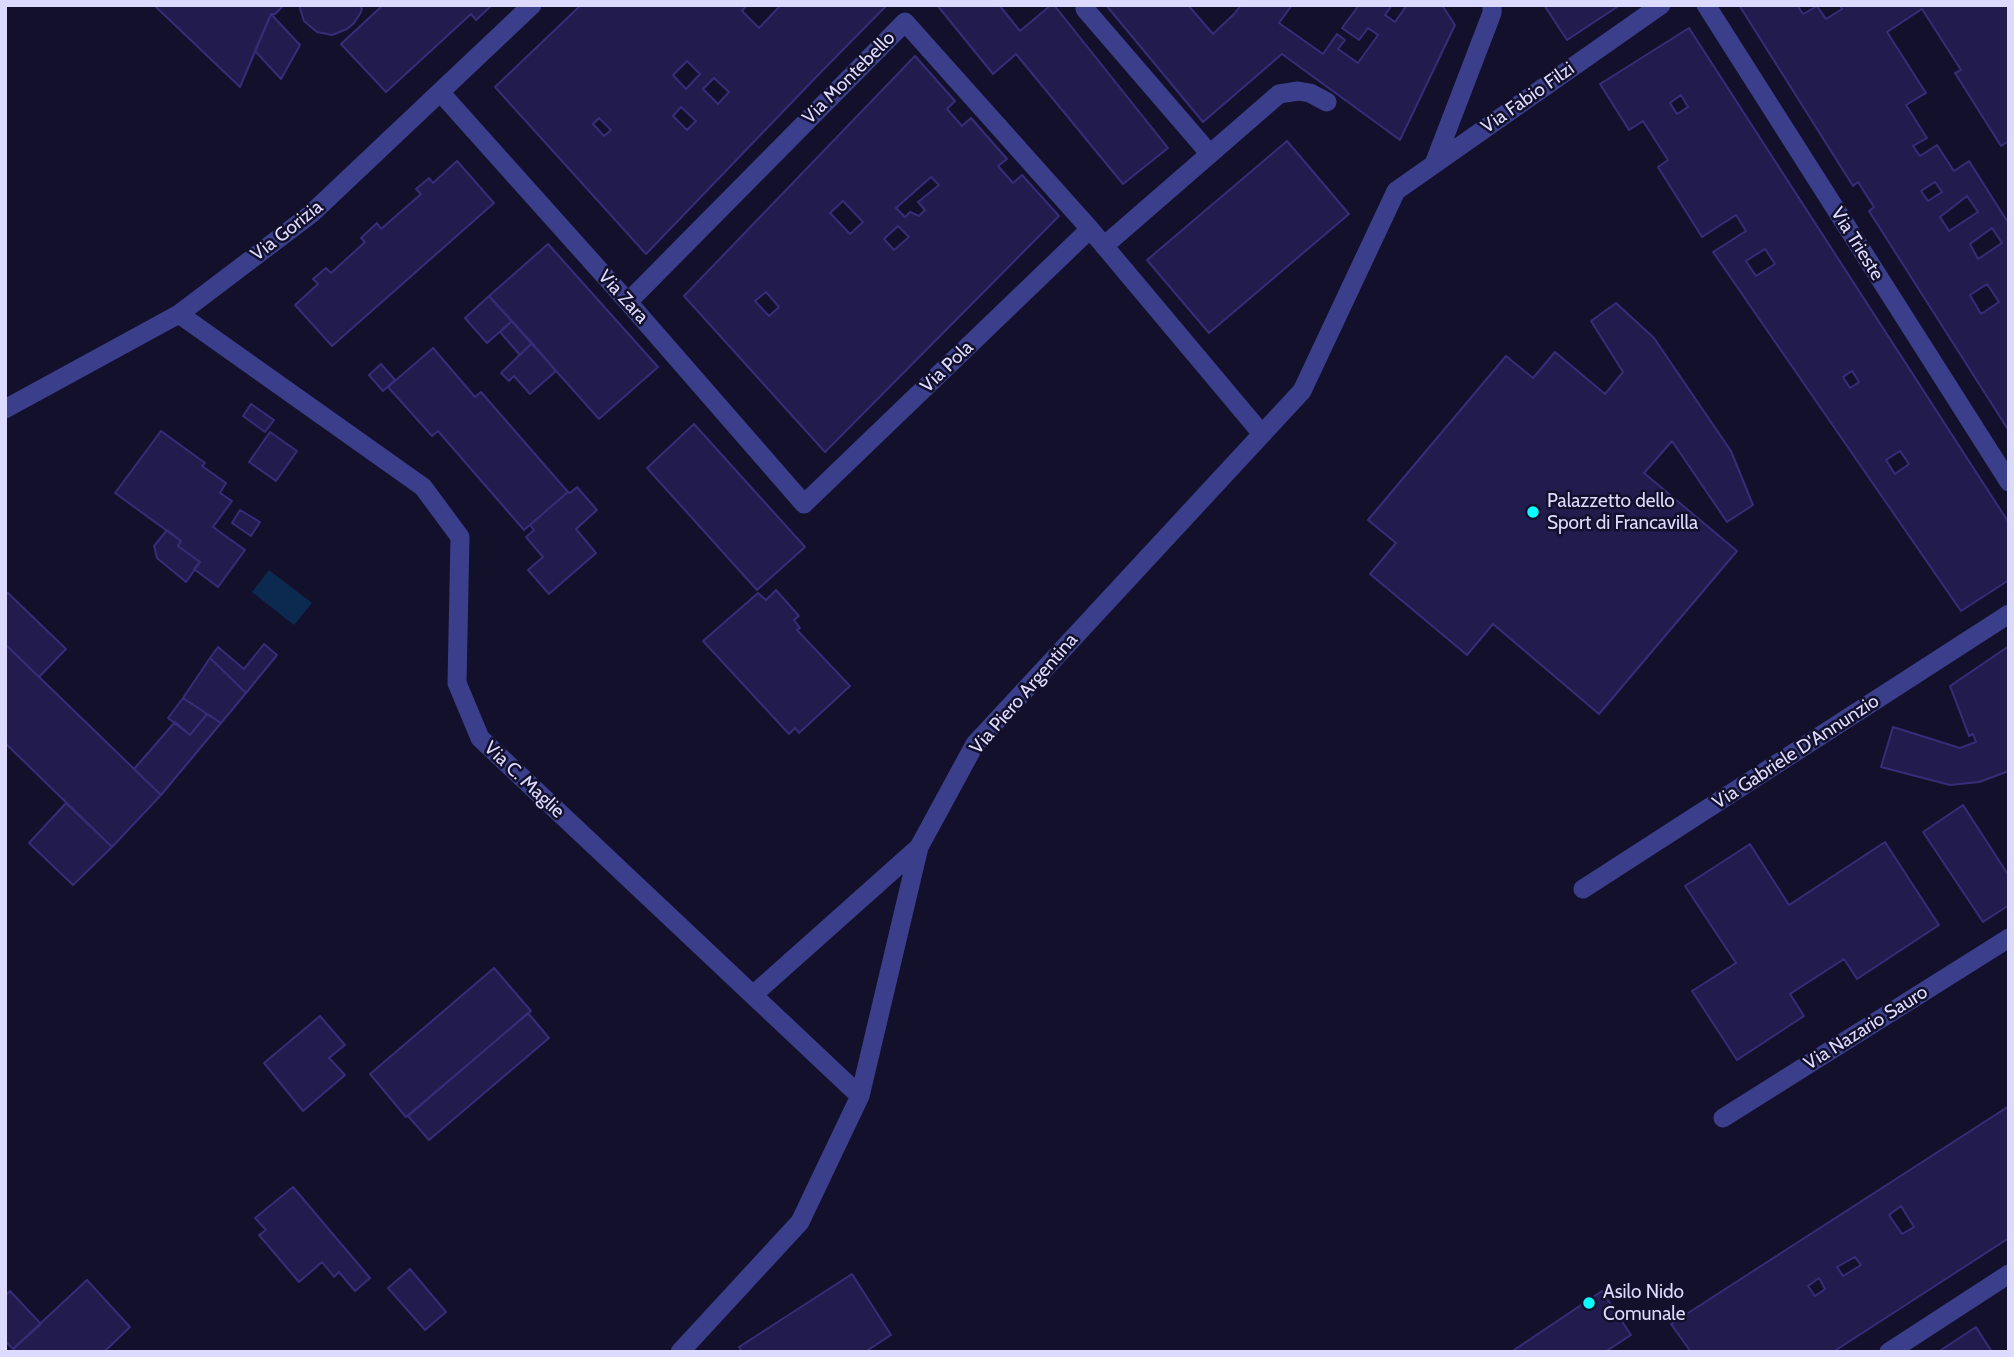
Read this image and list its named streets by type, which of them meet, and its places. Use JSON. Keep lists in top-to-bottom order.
{
  "streets": {
    "street": [
      "Via Montebello",
      "Via Fabio Filzi",
      "Via Gorizia",
      "Via Trieste",
      "Via Zara",
      "Via Pola",
      "Via Piero Argentina",
      "Via Gabriele D'Annunzio",
      "Via C. Maglie",
      "Via Nazario Sauro"
    ]
  },
  "crossings": [
    ["Via Montebello", "Via Zara"],
    ["Via Montebello", "Via Pola"],
    ["Via Fabio Filzi", "Via Piero Argentina"],
    ["Via Gorizia", "Via Zara"],
    ["Via Gorizia", "Via C. Maglie"],
    ["Via Zara", "Via Pola"],
    ["Via Piero Argentina", "Via C. Maglie"]
  ],
  "places": ["Palazzetto dello Sport di Francavilla", "Asilo Nido Comunale"]
}
